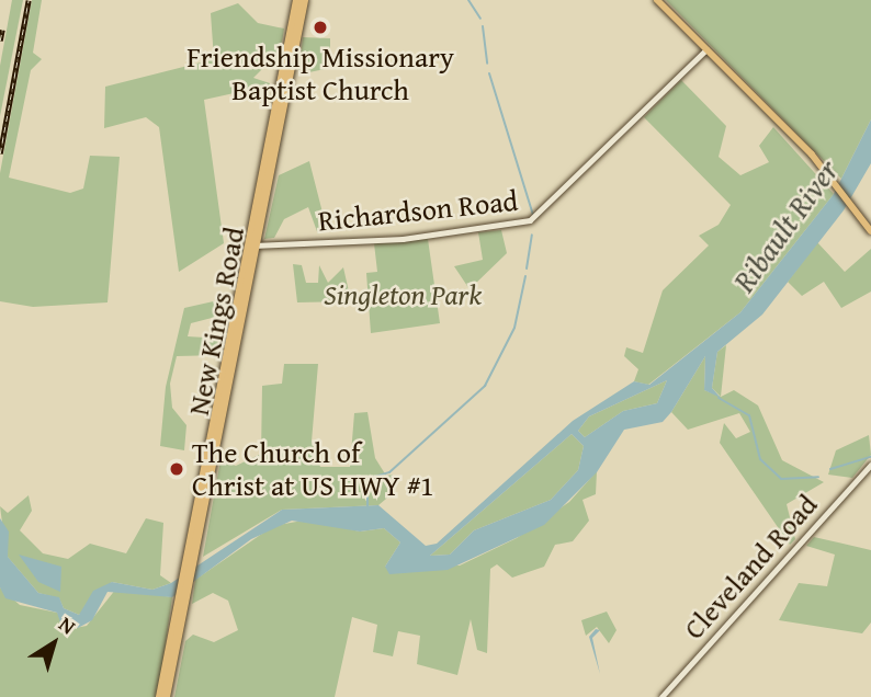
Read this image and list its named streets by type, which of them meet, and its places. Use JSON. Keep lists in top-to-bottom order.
{
  "streets": {
    "highway": ["New Kings Road"],
    "street": ["Richardson Road", "Cleveland Road"]
  },
  "crossings": [
    ["Richardson Road", "New Kings Road"]
  ],
  "water": ["Ribault River"],
  "parks": ["Singleton Park"],
  "places": ["Friendship Missionary Baptist Church", "The Church of Christ at US HWY #1"],
  "north": "top right"
}
